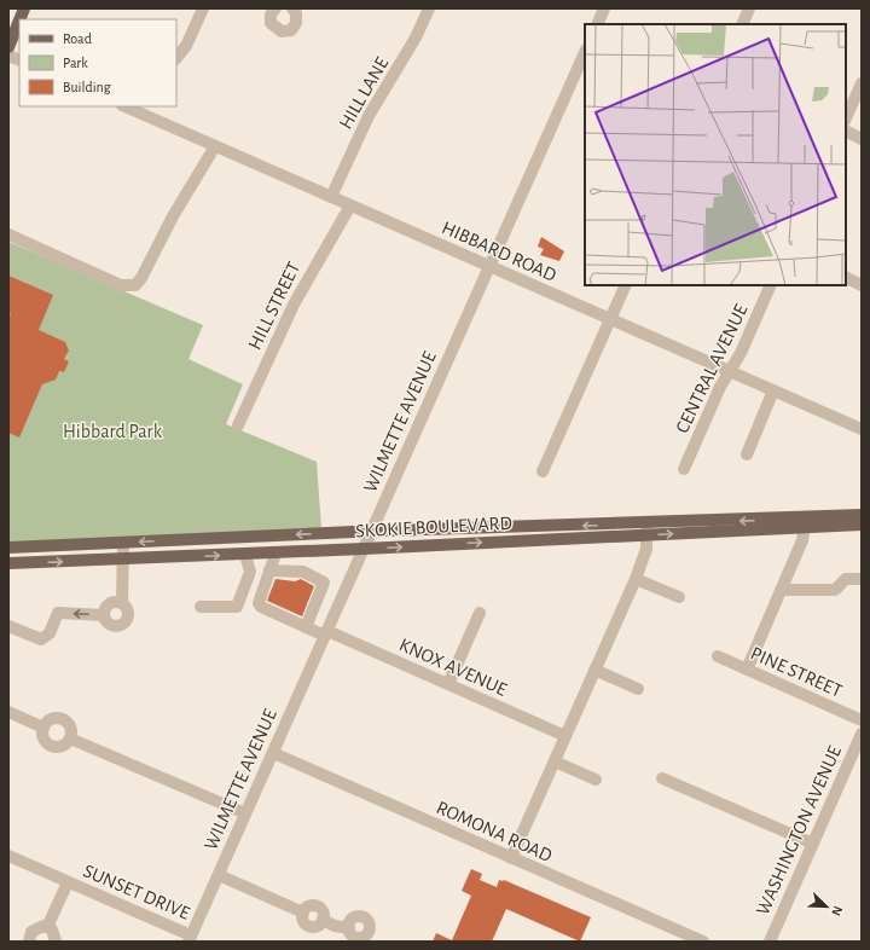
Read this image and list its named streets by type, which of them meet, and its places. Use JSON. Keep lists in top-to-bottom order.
{
  "streets": {
    "main road": ["SKOKIE BOULEVARD"],
    "street": [
      "HILL LANE",
      "HIBBARD ROAD",
      "HILL STREET",
      "CENTRAL AVENUE",
      "WILMETTE AVENUE",
      "KNOX AVENUE",
      "PINE STREET",
      "WASHINGTON AVENUE",
      "ROMONA ROAD",
      "SUNSET DRIVE"
    ]
  },
  "crossings": [
    ["HILL LANE", "HIBBARD ROAD"],
    ["HIBBARD ROAD", "HILL STREET"],
    ["HIBBARD ROAD", "CENTRAL AVENUE"],
    ["HIBBARD ROAD", "WILMETTE AVENUE"],
    ["WILMETTE AVENUE", "SKOKIE BOULEVARD"],
    ["WILMETTE AVENUE", "KNOX AVENUE"],
    ["WILMETTE AVENUE", "ROMONA ROAD"],
    ["WILMETTE AVENUE", "SUNSET DRIVE"]
  ],
  "parks": ["Hibbard Park"],
  "legend": ["Road", "Park", "Building"],
  "north": "bottom right"
}
